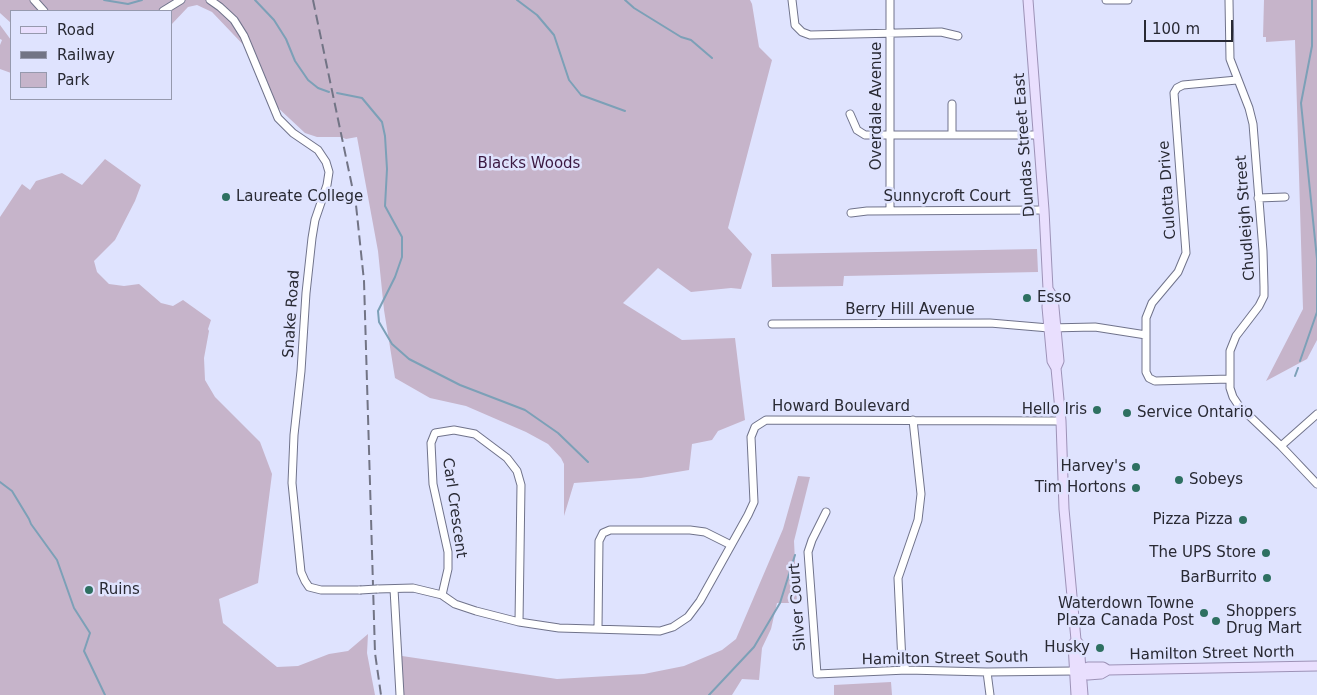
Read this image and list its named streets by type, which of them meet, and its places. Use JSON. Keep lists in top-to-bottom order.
{
  "streets": {
    "main road": ["Dundas Street East", "Hamilton Street North"],
    "street": [
      "Overdale Avenue",
      "Culotta Drive",
      "Sunnycroft Court",
      "Chudleigh Street",
      "Berry Hill Avenue",
      "Snake Road",
      "Howard Boulevard",
      "Carl Crescent",
      "Silver Court",
      "Hamilton Street South"
    ]
  },
  "crossings": [
    ["Overdale Avenue", "Sunnycroft Court"],
    ["Dundas Street East", "Sunnycroft Court"],
    ["Dundas Street East", "Berry Hill Avenue"],
    ["Dundas Street East", "Howard Boulevard"],
    ["Dundas Street East", "Hamilton Street North"],
    ["Dundas Street East", "Hamilton Street South"],
    ["Culotta Drive", "Chudleigh Street"],
    ["Culotta Drive", "Berry Hill Avenue"],
    ["Snake Road", "Howard Boulevard"],
    ["Snake Road", "Carl Crescent"],
    ["Howard Boulevard", "Carl Crescent"],
    ["Silver Court", "Hamilton Street South"],
    ["Hamilton Street North", "Hamilton Street South"]
  ],
  "parks": ["Blacks Woods"],
  "places": [
    "Laureate College",
    "Esso",
    "Hello Iris",
    "Service Ontario",
    "Harvey's",
    "Sobeys",
    "Tim Hortons",
    "Pizza Pizza",
    "The UPS Store",
    "BarBurrito",
    "Ruins",
    "Waterdown Towne Plaza Canada Post",
    "Shoppers Drug Mart",
    "Husky"
  ],
  "legend": ["Road", "Railway", "Park"],
  "scale_bar": "100 m"
}
